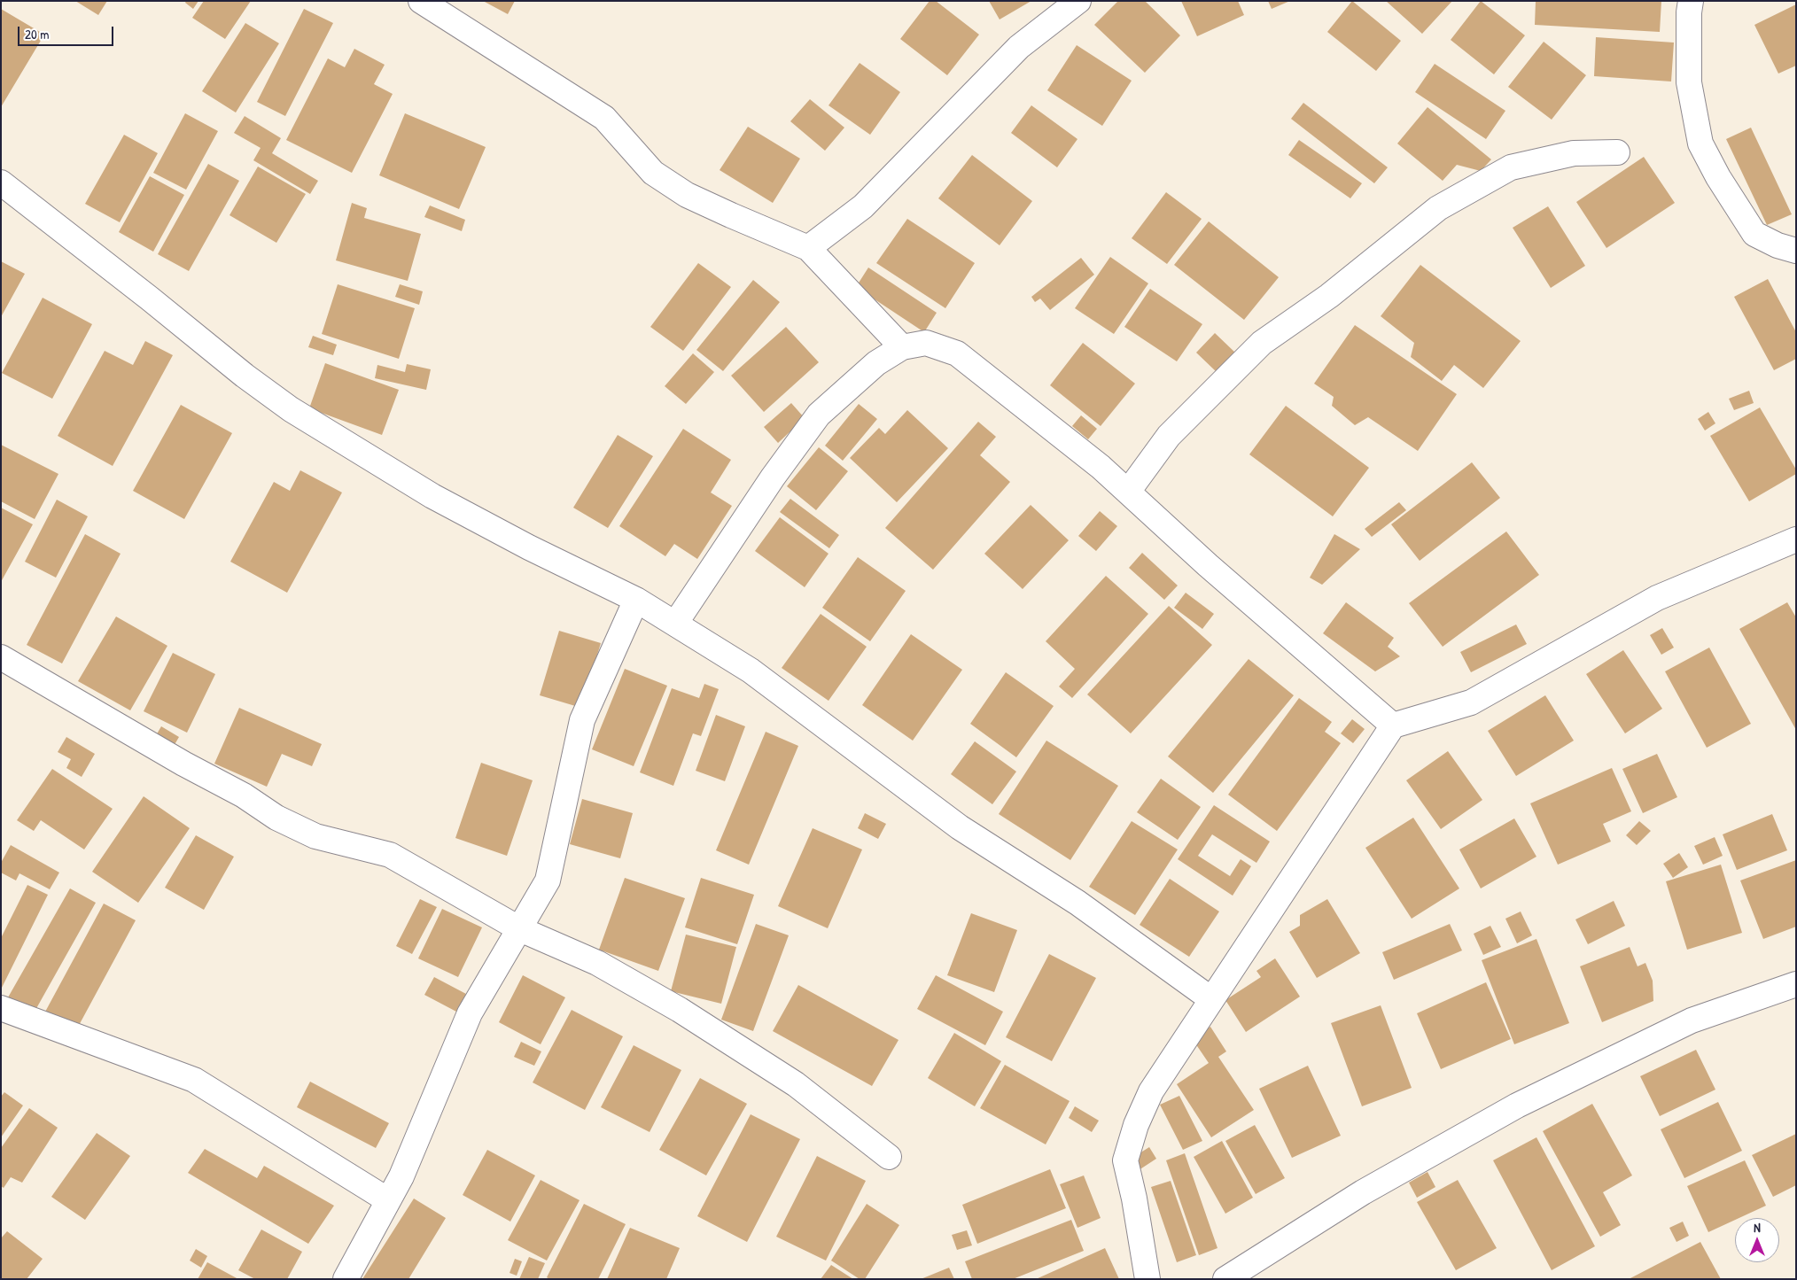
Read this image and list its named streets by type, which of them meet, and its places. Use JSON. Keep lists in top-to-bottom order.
{
  "scale_bar": "20 m",
  "north": "top"
}
